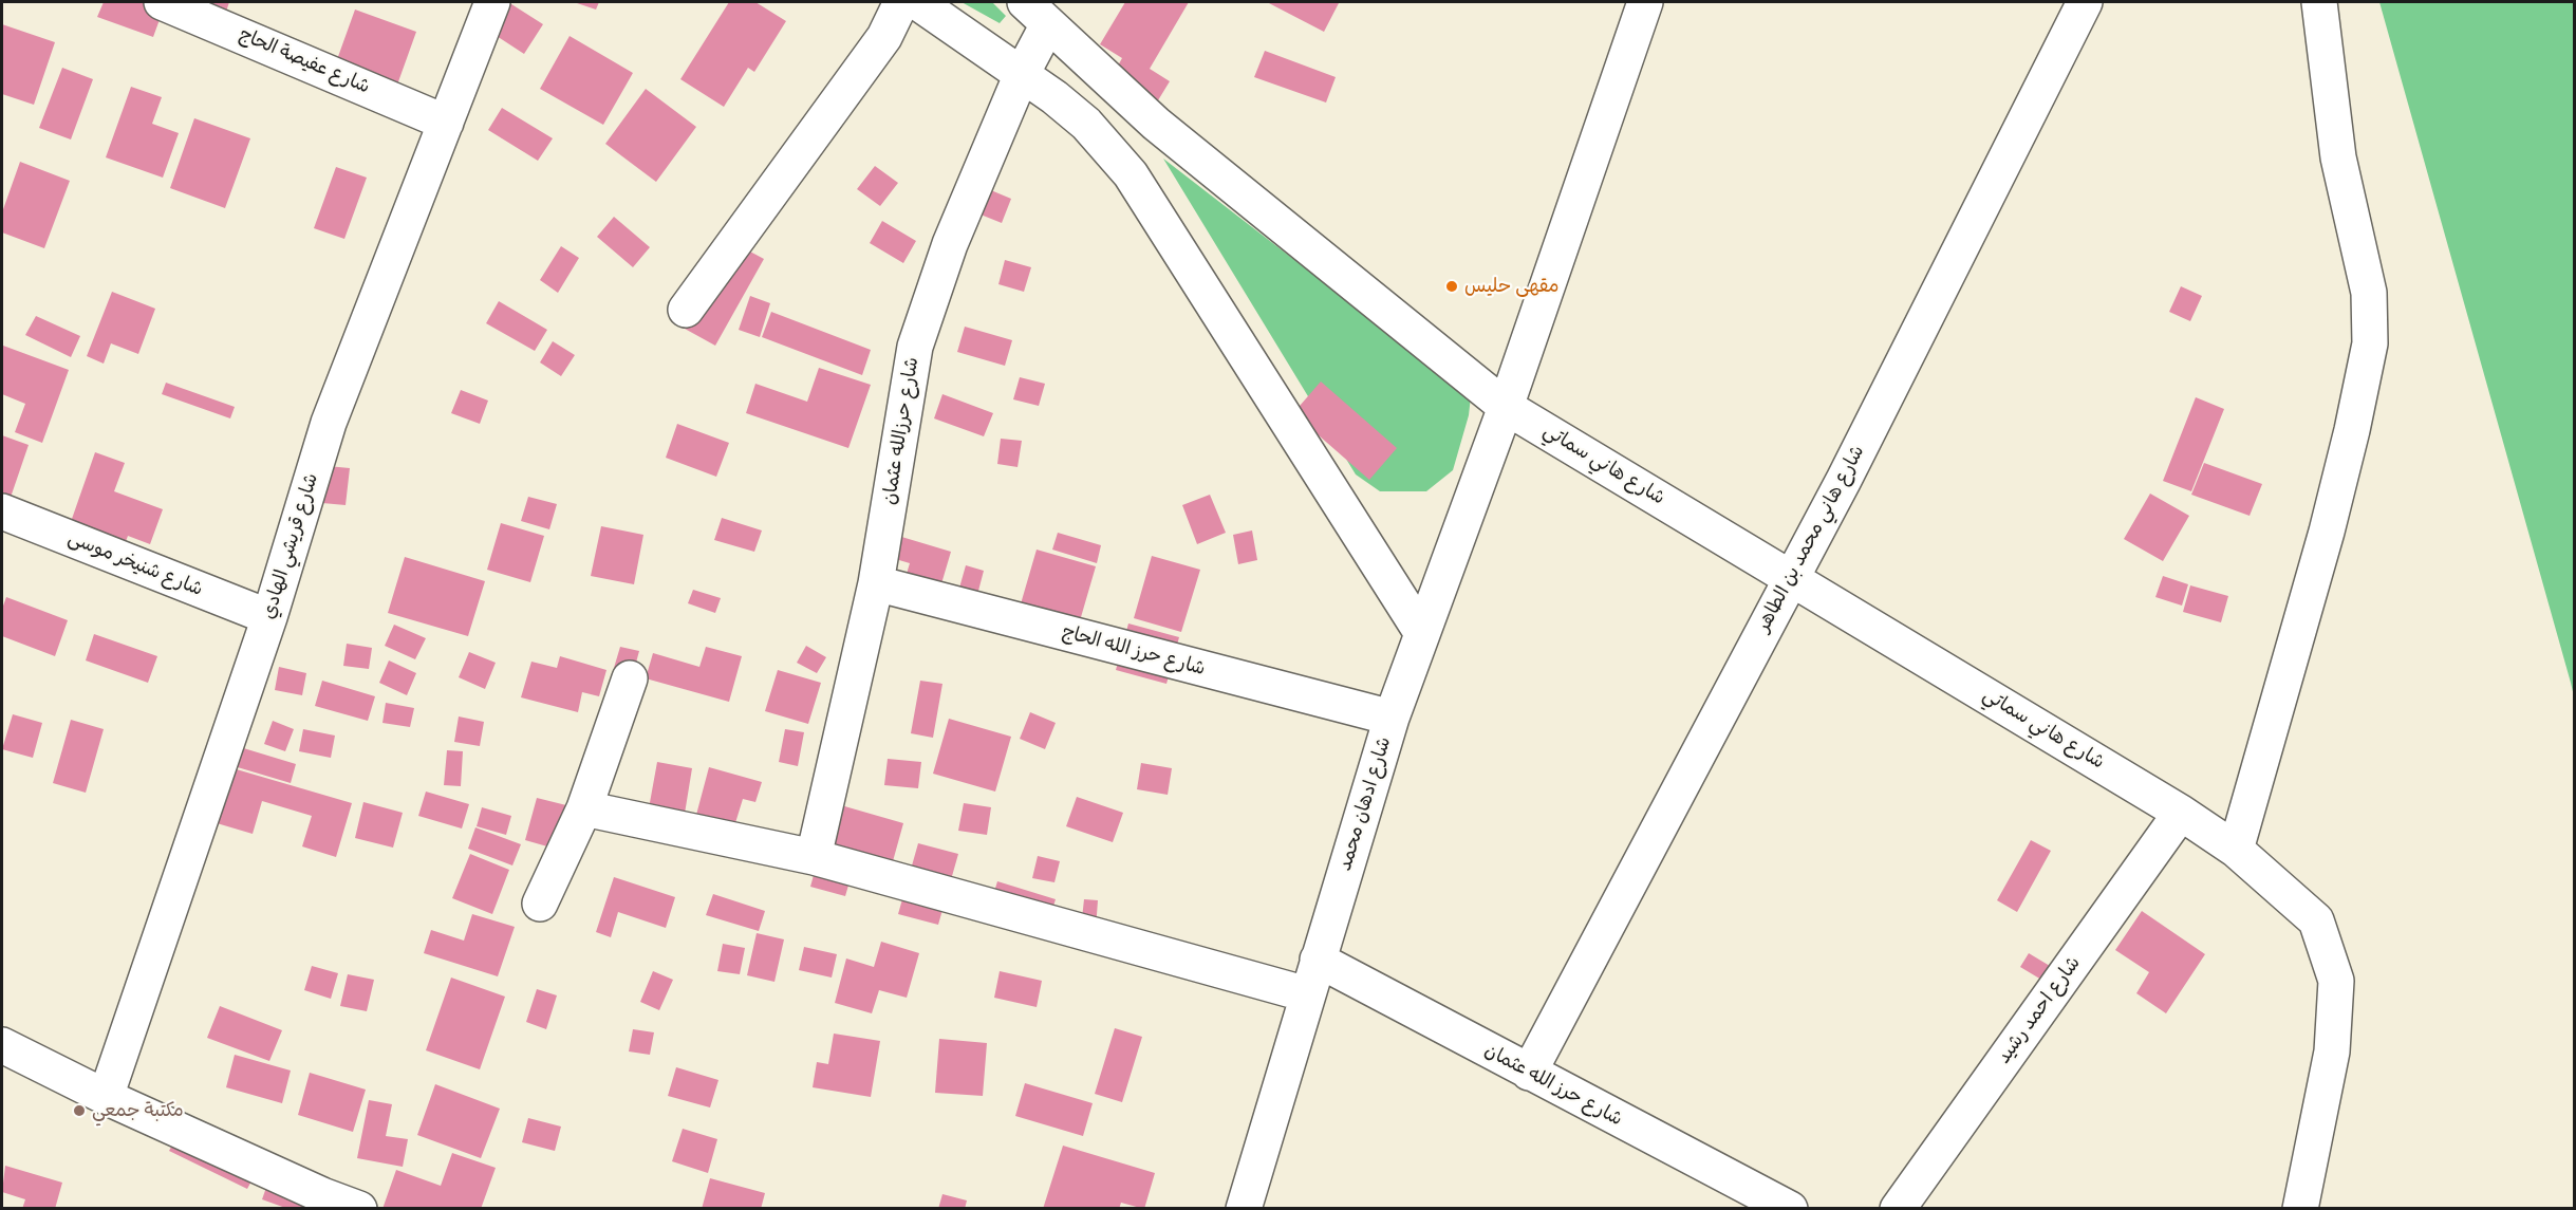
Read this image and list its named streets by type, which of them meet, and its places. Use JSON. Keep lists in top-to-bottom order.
{
  "streets": {
    "street": [
      "شارع عفيصة الحاج",
      "شارع حرزالله عثمان",
      "شارع هاني سماتي",
      "شارع هاني محمد بن الطاهر",
      "شارع قريشي الهادي",
      "شارع شنيخر موسى",
      "شارع حرز الله الحاج",
      "شارع ادهان محمد",
      "شارع احمد رشيد",
      "شارع حرز الله عثمان"
    ]
  },
  "crossings": [
    ["شارع عفيصة الحاج", "شارع قريشي الهادي"],
    ["شارع حرزالله عثمان", "شارع هاني سماتي"],
    ["شارع حرزالله عثمان", "شارع حرز الله الحاج"],
    ["شارع هاني سماتي", "شارع هاني محمد بن الطاهر"],
    ["شارع هاني سماتي", "شارع ادهان محمد"],
    ["شارع هاني سماتي", "شارع احمد رشيد"],
    ["شارع هاني محمد بن الطاهر", "شارع حرز الله عثمان"],
    ["شارع قريشي الهادي", "شارع شنيخر موسى"],
    ["شارع حرز الله الحاج", "شارع ادهان محمد"],
    ["شارع ادهان محمد", "شارع حرز الله عثمان"]
  ],
  "places": ["مقهى حليس", "مكتبة جمعي"]
}
